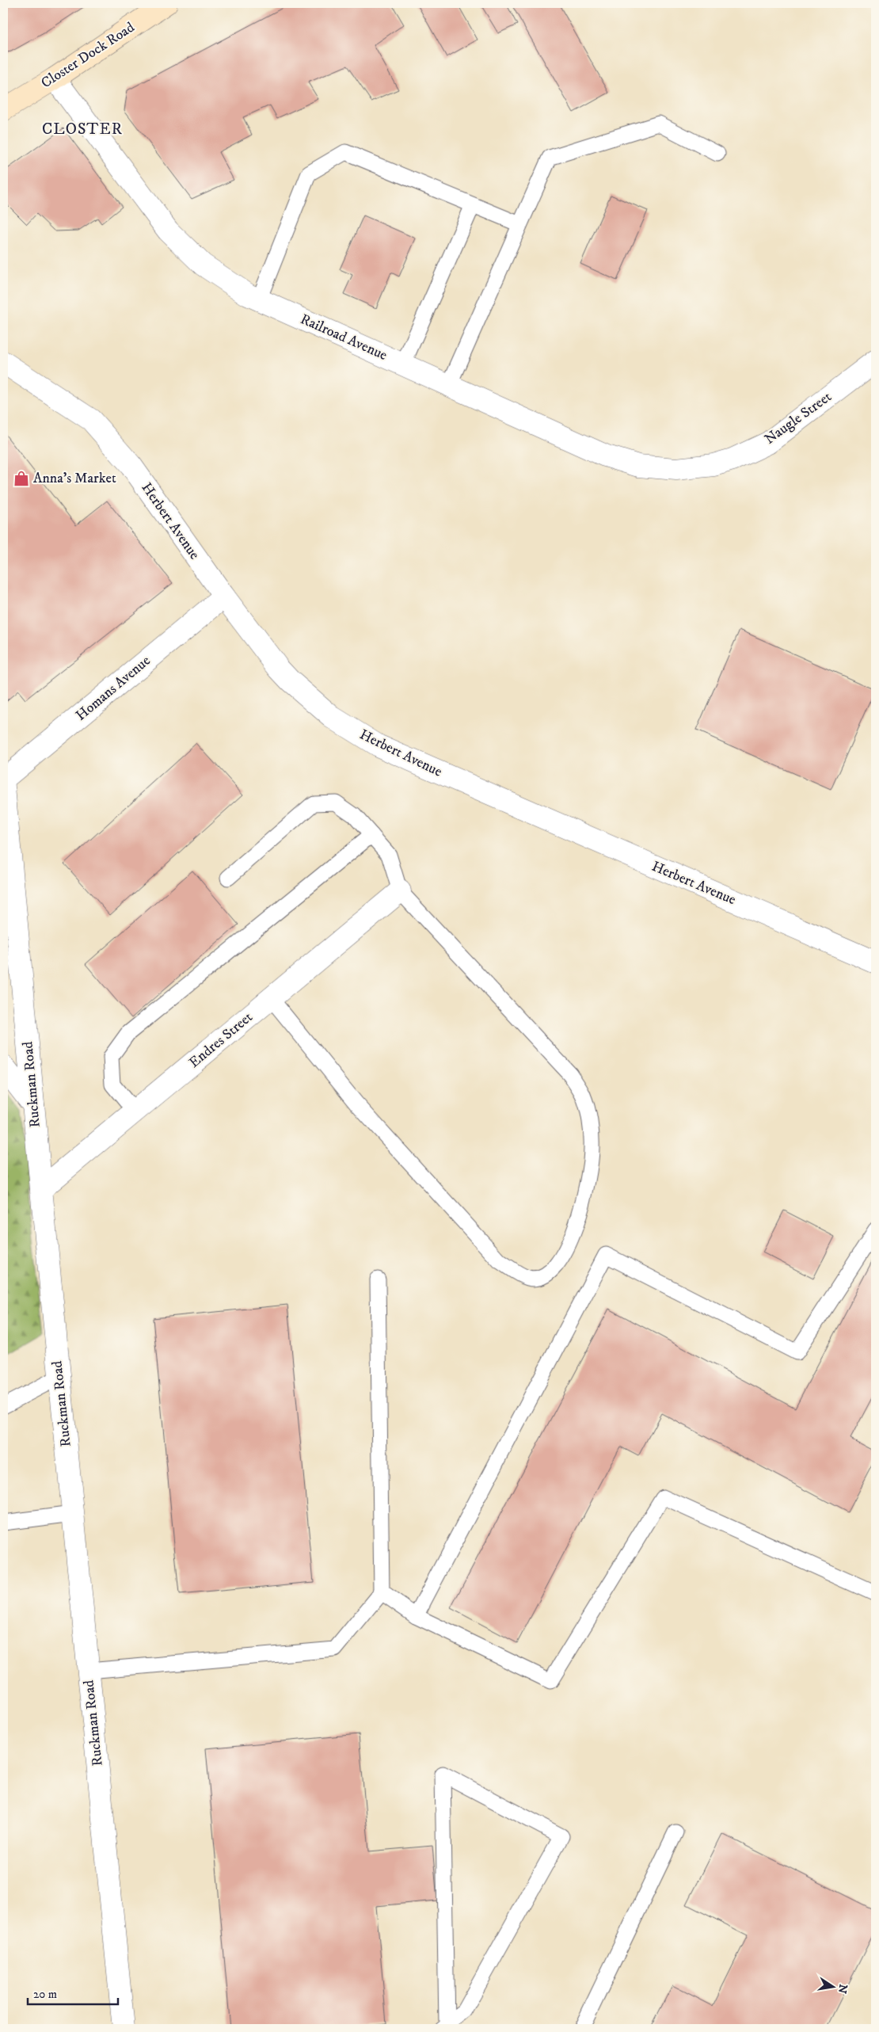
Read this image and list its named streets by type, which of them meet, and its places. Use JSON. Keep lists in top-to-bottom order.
{
  "streets": {
    "street": [
      "Closter Dock Road",
      "Railroad Avenue",
      "Naugle Street",
      "Herbert Avenue",
      "Homans Avenue",
      "Endres Street",
      "Ruckman Road"
    ]
  },
  "crossings": [
    ["Closter Dock Road", "Railroad Avenue"],
    ["Railroad Avenue", "Naugle Street"],
    ["Herbert Avenue", "Homans Avenue"],
    ["Homans Avenue", "Ruckman Road"],
    ["Endres Street", "Ruckman Road"]
  ],
  "districts": ["CLOSTER"],
  "places": {
    "shop": ["Anna's Market"]
  },
  "scale_bar": "20 m",
  "north": "right"
}
